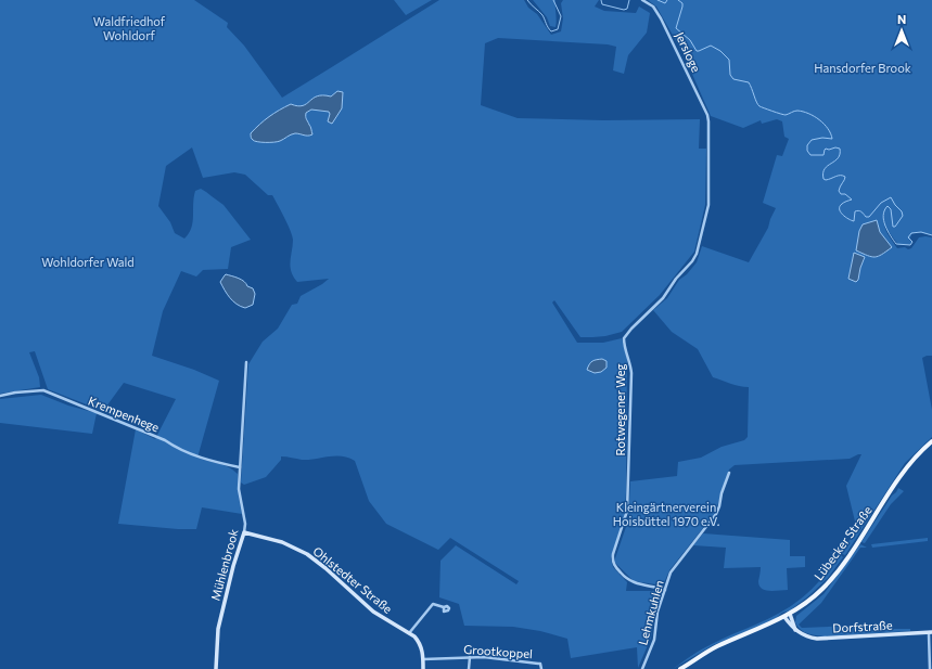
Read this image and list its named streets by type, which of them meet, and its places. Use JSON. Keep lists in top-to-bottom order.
{
  "streets": {
    "main road": ["Lübecker Straße"],
    "street": [
      "Jersloge",
      "Rotwegener Weg",
      "Krempenhege",
      "Mühlenbrook",
      "Ohlstedter Straße",
      "Lehmkuhlen",
      "Dorfstraße",
      "Grootkoppel"
    ]
  },
  "crossings": [
    ["Jersloge", "Rotwegener Weg"],
    ["Rotwegener Weg", "Lehmkuhlen"],
    ["Krempenhege", "Mühlenbrook"],
    ["Lübecker Straße", "Dorfstraße"],
    ["Mühlenbrook", "Ohlstedter Straße"],
    ["Ohlstedter Straße", "Grootkoppel"]
  ],
  "parks": [
    "Waldfriedhof Wohldorf",
    "Hansdorfer Brook",
    "Wohldorfer Wald",
    "Kleingärtnerverein Hoisbüttel 1970 e.V."
  ],
  "north": "top"
}
